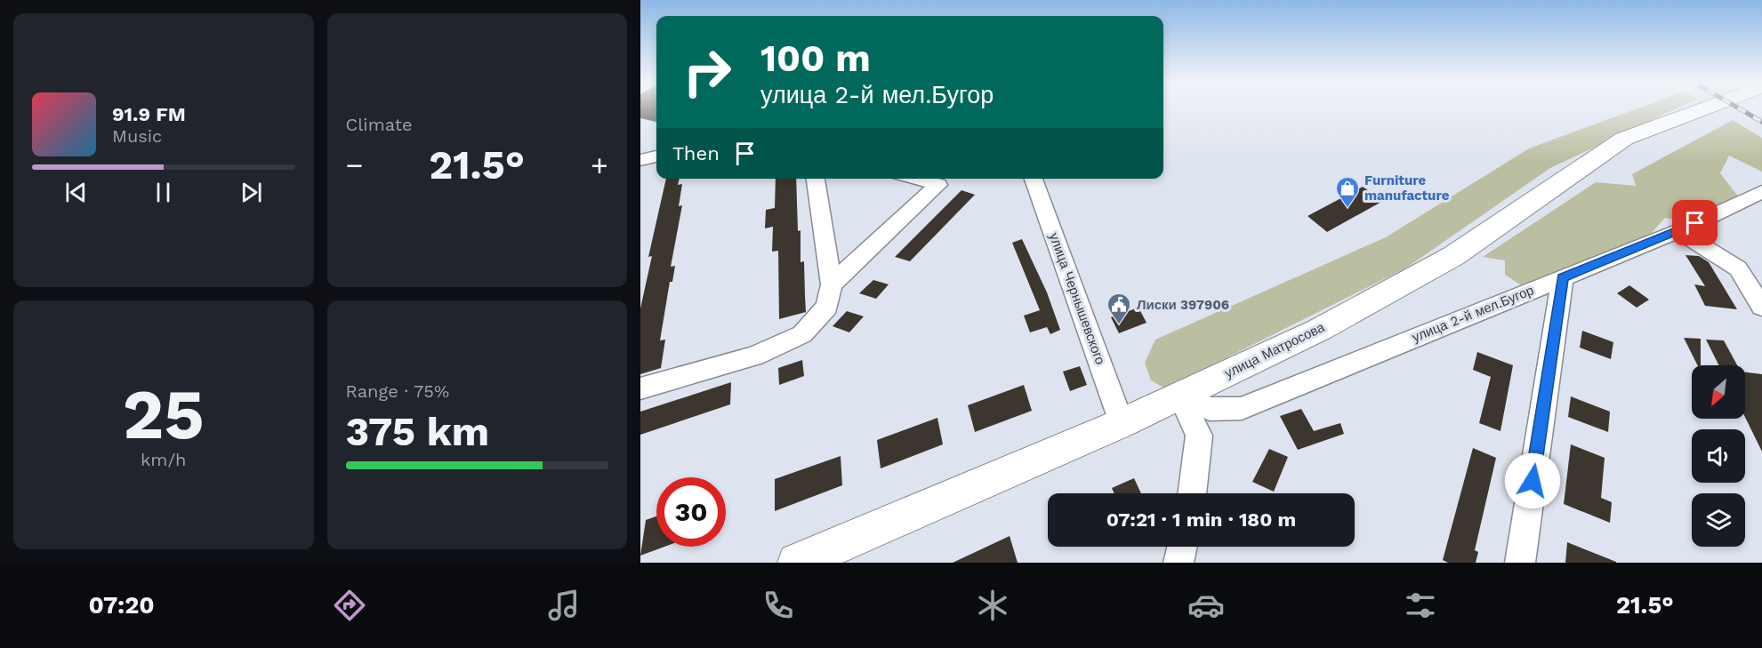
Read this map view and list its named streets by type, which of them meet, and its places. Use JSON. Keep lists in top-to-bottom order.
{
  "streets": {
    "main road": ["улица Матросова"],
    "street": ["улица Чернышевского", "улица 2-й мел.Бугор"]
  },
  "crossings": [
    ["улица Чернышевского", "улица Матросова"],
    ["улица 2-й мел.Бугор", "улица Матросова"]
  ],
  "places": {
    "shop": ["Furniture manufacture"],
    "public building": ["Лиски 397906"]
  },
  "north": "bottom left",
  "page": {
    "tile": [
      "Climate",
      ["25", "km/h"],
      ["Range · 75%", "375 km"]
    ],
    "turn": ["100 m", "улица 2-й мел.Бугор"],
    "song": ["91.9 FM", "Music"],
    "then": "Then",
    "heat": ["−", "21.5°", "+"],
    "limit": "30",
    "trip": "07:21 · 1 min · 180 m",
    "tabs": ["07:20", "21.5°"]
  }
}
